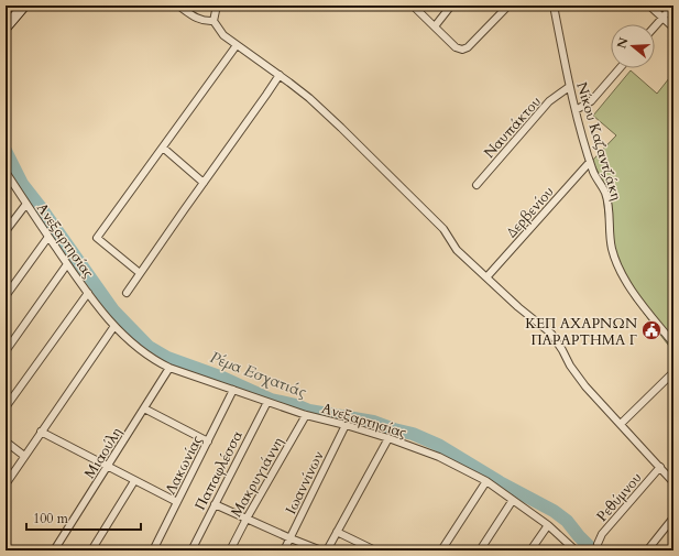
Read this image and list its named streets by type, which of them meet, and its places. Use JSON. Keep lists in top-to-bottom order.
{
  "streets": {
    "street": [
      "Ναυπάκτου",
      "Νίκου Καζαντζάκη",
      "Δερβενίου",
      "Ανεξαρτησίας",
      "Μιαούλη",
      "Λακωνίας",
      "Παπαφλέσσα",
      "Μακρυγιάννη",
      "Ιωαννίνων",
      "Ρεθύμνου"
    ]
  },
  "crossings": [
    ["Ναυπάκτου", "Νίκου Καζαντζάκη"],
    ["Νίκου Καζαντζάκη", "Δερβενίου"],
    ["Ανεξαρτησίας", "Μιαούλη"],
    ["Ανεξαρτησίας", "Λακωνίας"],
    ["Ανεξαρτησίας", "Παπαφλέσσα"],
    ["Ανεξαρτησίας", "Μακρυγιάννη"],
    ["Ανεξαρτησίας", "Ιωαννίνων"]
  ],
  "water": ["Ρέμα Εσχατιάς"],
  "places": {
    "public building": ["ΚΕΠ ΑΧΑΡΝΩΝ ΠΑΡΑΡΤΗΜΑ Γ"]
  },
  "scale_bar": "100 m",
  "north": "left"
}
